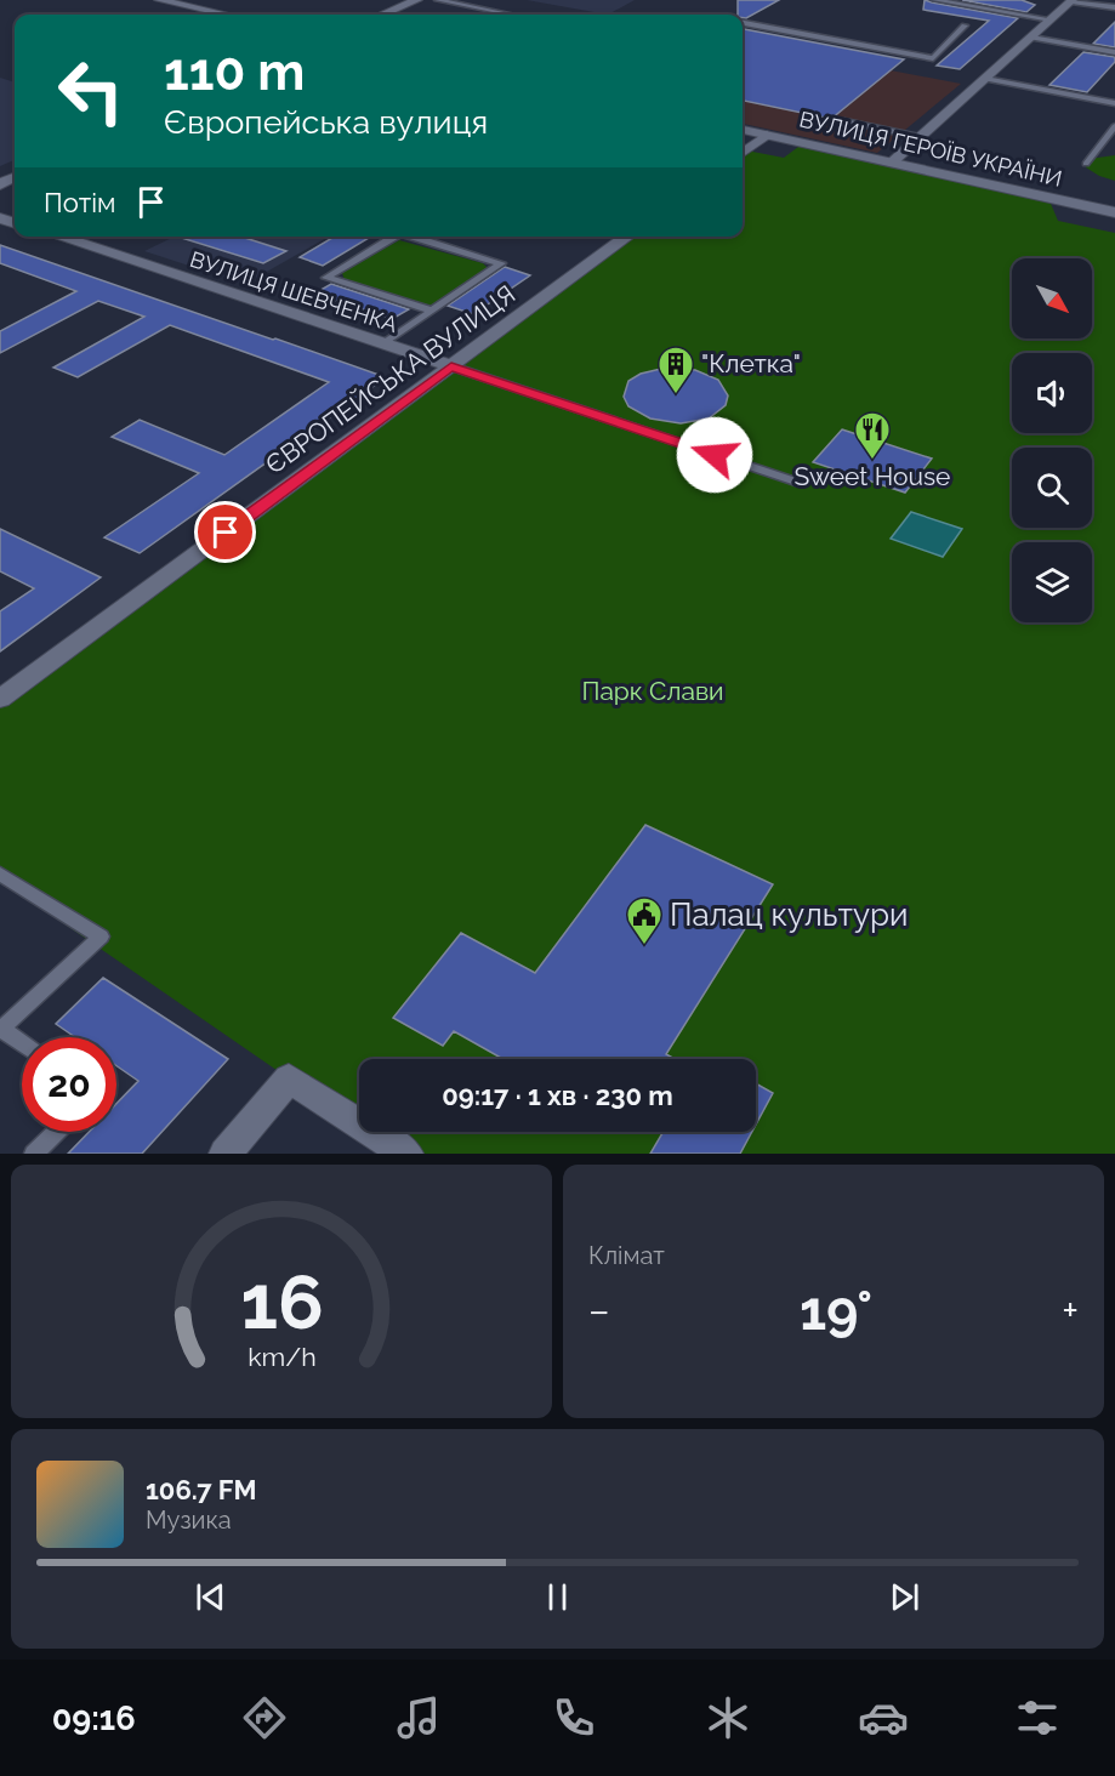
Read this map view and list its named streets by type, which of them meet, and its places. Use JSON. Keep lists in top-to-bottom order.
{
  "streets": {
    "street": ["ВУЛИЦЯ ГЕРОЇВ УКРАЇНИ", "ВУЛИЦЯ ШЕВЧЕНКА", "ЄВРОПЕЙСЬКА ВУЛИЦЯ"]
  },
  "crossings": [
    ["ВУЛИЦЯ ШЕВЧЕНКА", "ЄВРОПЕЙСЬКА ВУЛИЦЯ"]
  ],
  "parks": ["Парк Слави"],
  "places": {
    "building": ["\"Клетка\""],
    "restaurant": ["Sweet House"],
    "public building": ["Палац культури"]
  },
  "north": "bottom right",
  "page": {
    "turn": ["110 m", "Європейська вулиця"],
    "then": "Потім",
    "limit": "20",
    "trip": "09:17 · 1 хв · 230 m",
    "tile": "Клімат",
    "heat": ["−", "19°", "+"],
    "song": ["106.7 FM", "Музика"],
    "tabs": "09:16",
    "gauge": ["16", "km/h"]
  }
}
